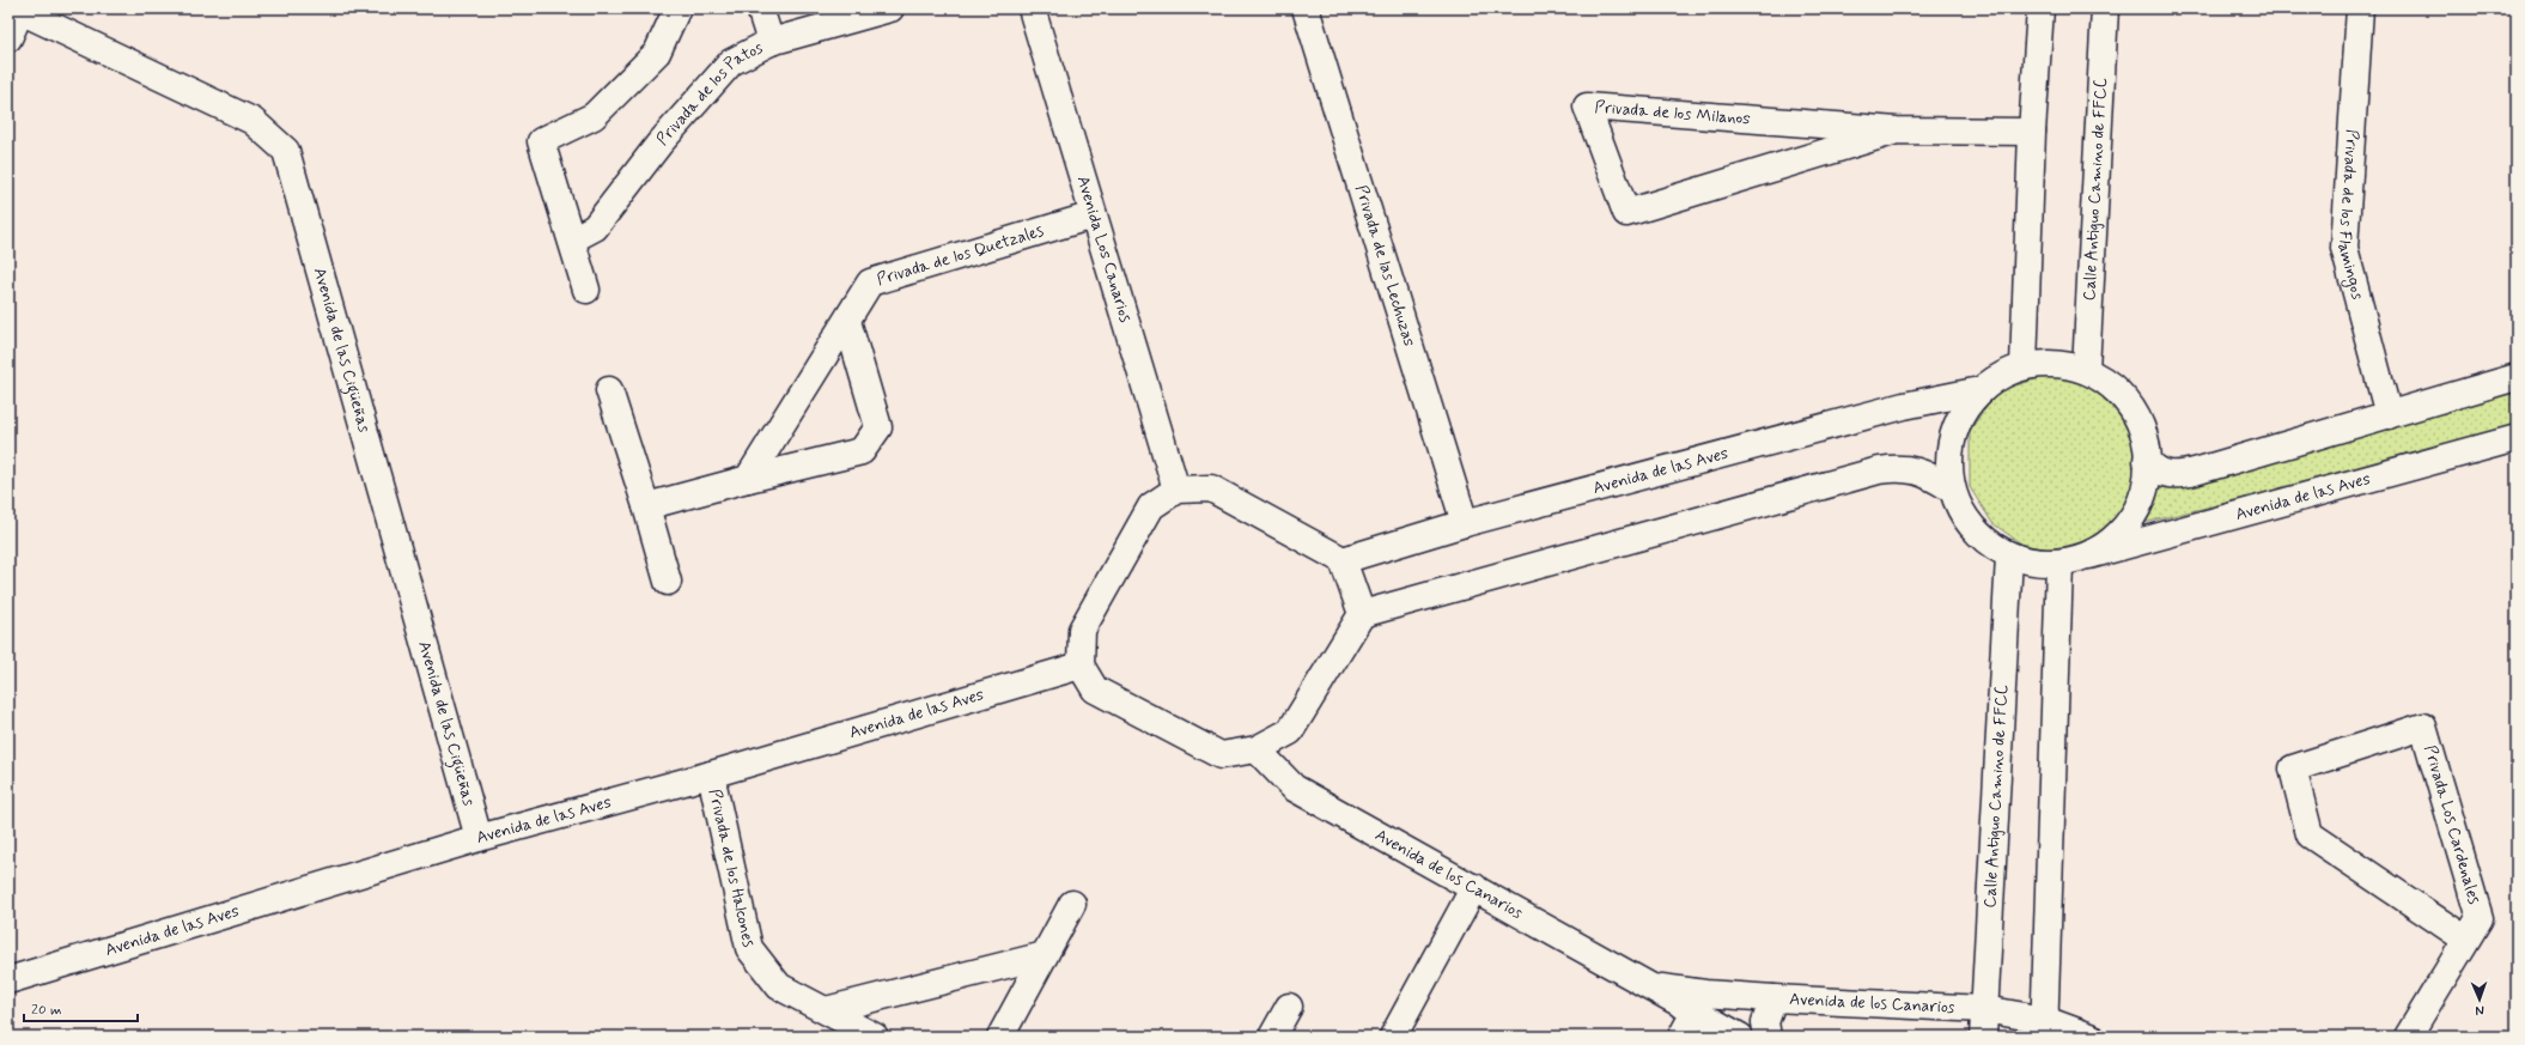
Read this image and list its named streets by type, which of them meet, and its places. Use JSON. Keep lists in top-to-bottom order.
{
  "streets": {
    "street": [
      "Privada de los Patos",
      "Privada de los Milanos",
      "Calle Antiguo Camino de FFCC",
      "Privada de los Flamingos",
      "Avenida Los Canarios",
      "Privada de los Quetzales",
      "Privada de las Lechuzas",
      "Avenida de las Cigüeñas",
      "Avenida de las Aves",
      "Privada Los Cardenales",
      "Privada de los Halcones",
      "Avenida de los Canarios"
    ]
  },
  "crossings": [
    ["Calle Antiguo Camino de FFCC", "Avenida de los Canarios"],
    ["Avenida Los Canarios", "Privada de los Quetzales"],
    ["Privada de las Lechuzas", "Avenida de las Aves"],
    ["Avenida de las Cigüeñas", "Avenida de las Aves"],
    ["Avenida de las Aves", "Privada de los Halcones"]
  ],
  "scale_bar": "20 m",
  "north": "bottom"
}
